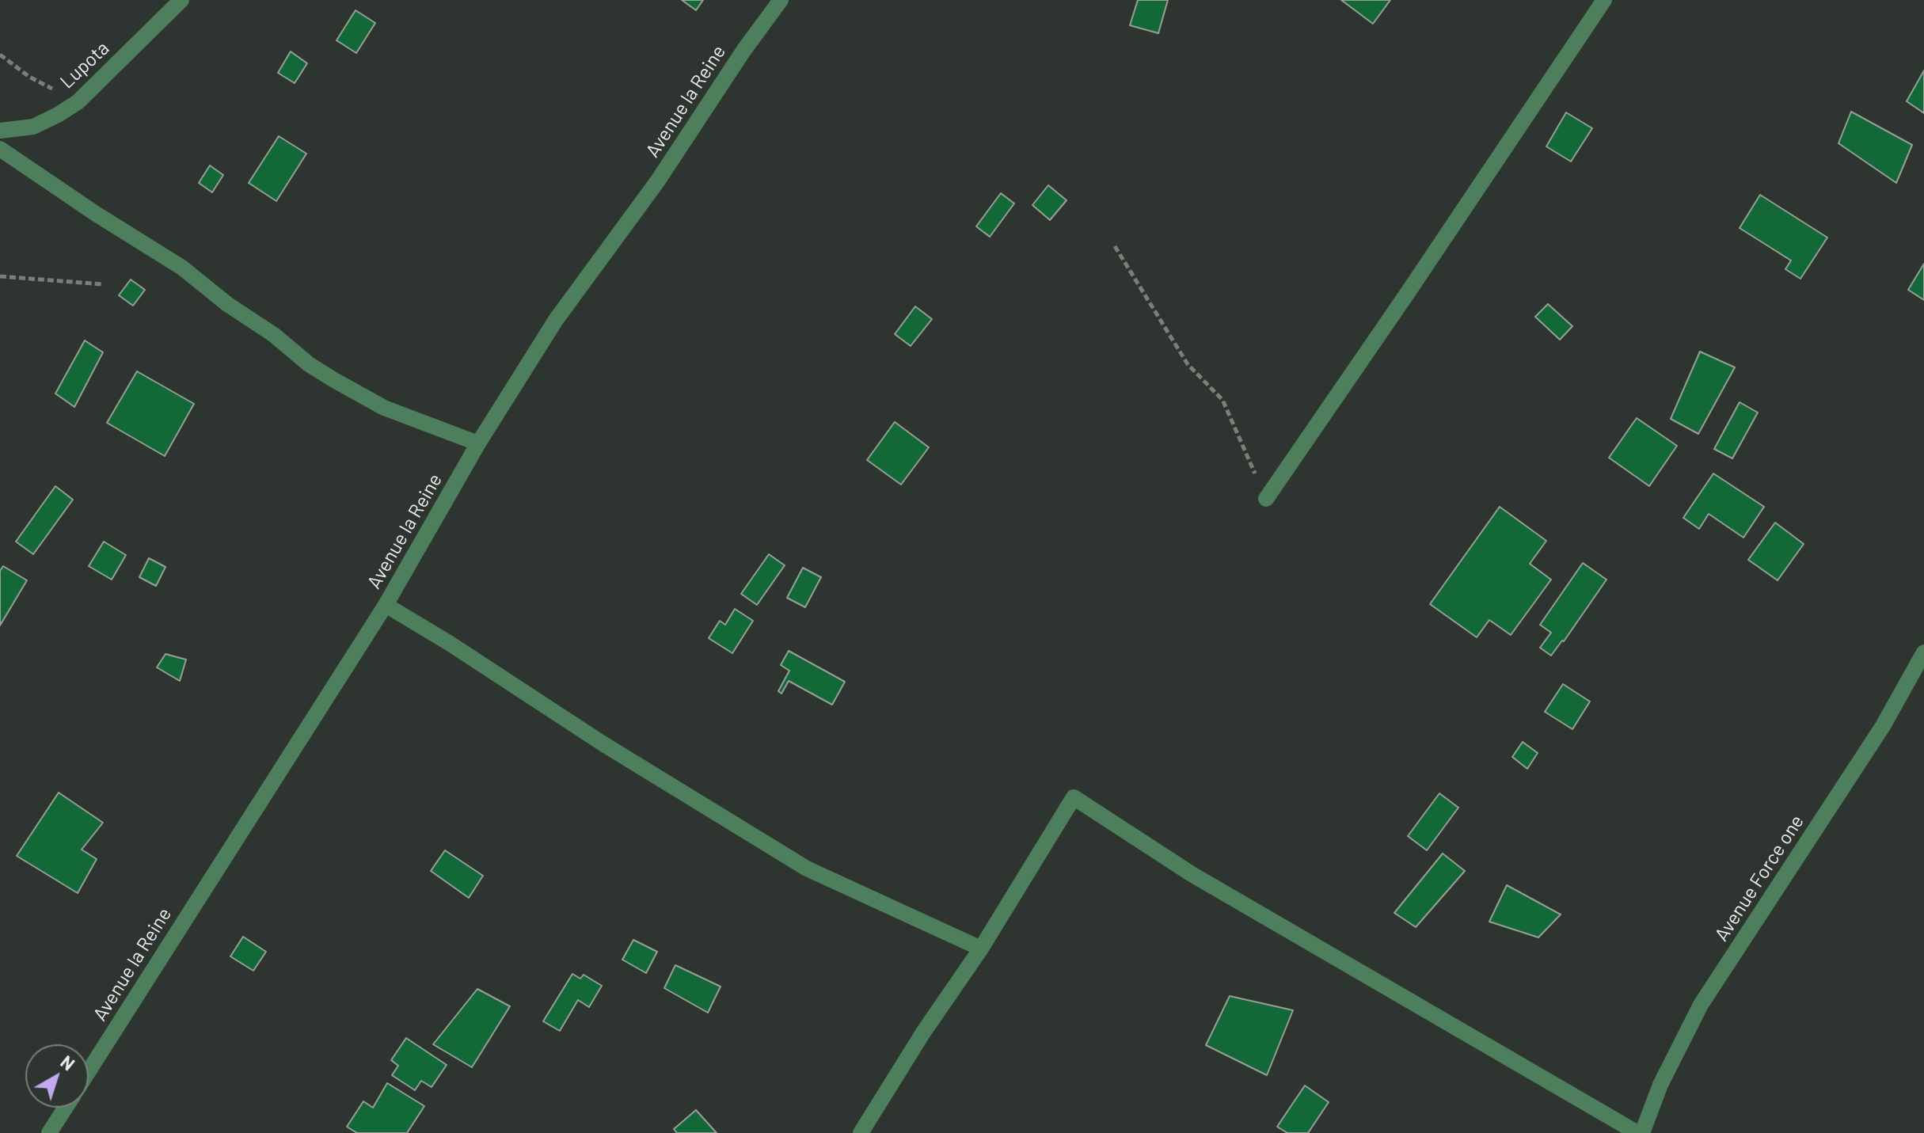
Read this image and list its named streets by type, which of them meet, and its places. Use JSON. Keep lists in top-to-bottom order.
{
  "streets": {
    "street": ["Lupota", "Avenue la Reine", "Avenue Force one"]
  },
  "north": "top right"
}
